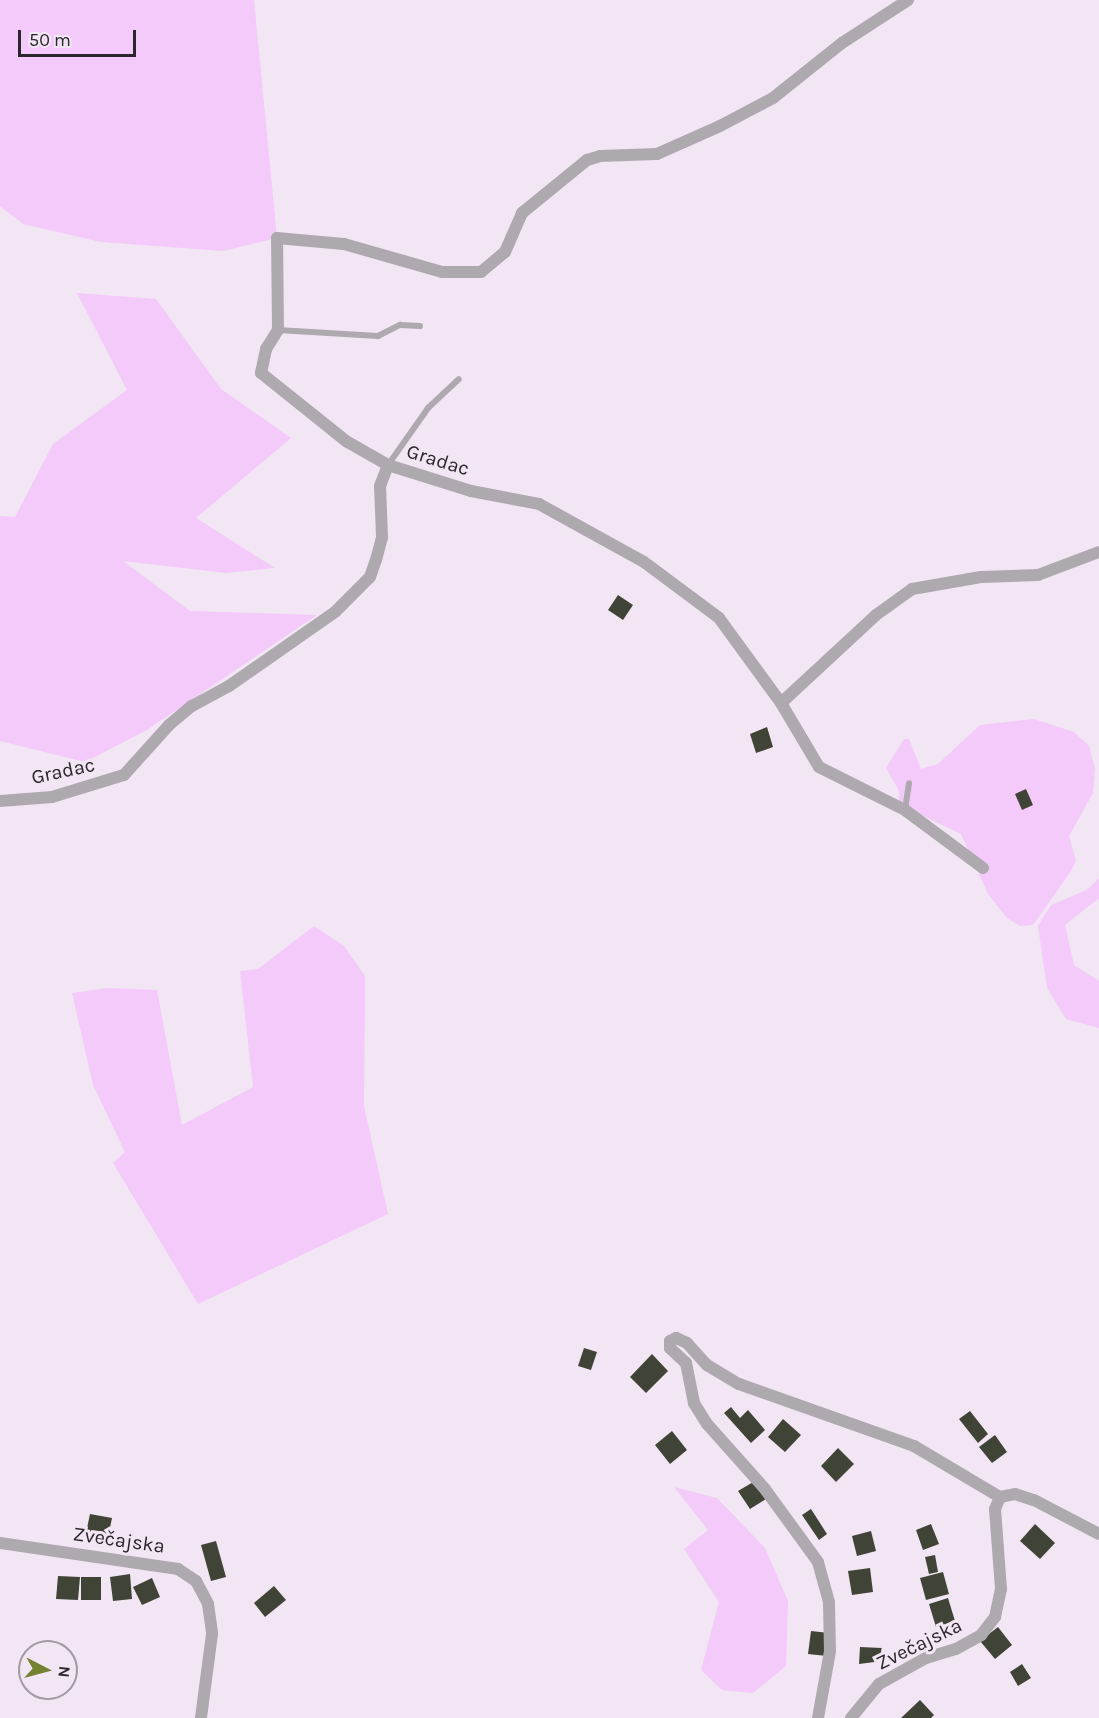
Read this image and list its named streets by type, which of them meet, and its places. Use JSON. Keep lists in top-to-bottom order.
{
  "streets": {
    "street": ["Gradac", "Zvečajska"]
  },
  "scale_bar": "50 m",
  "north": "right"
}
